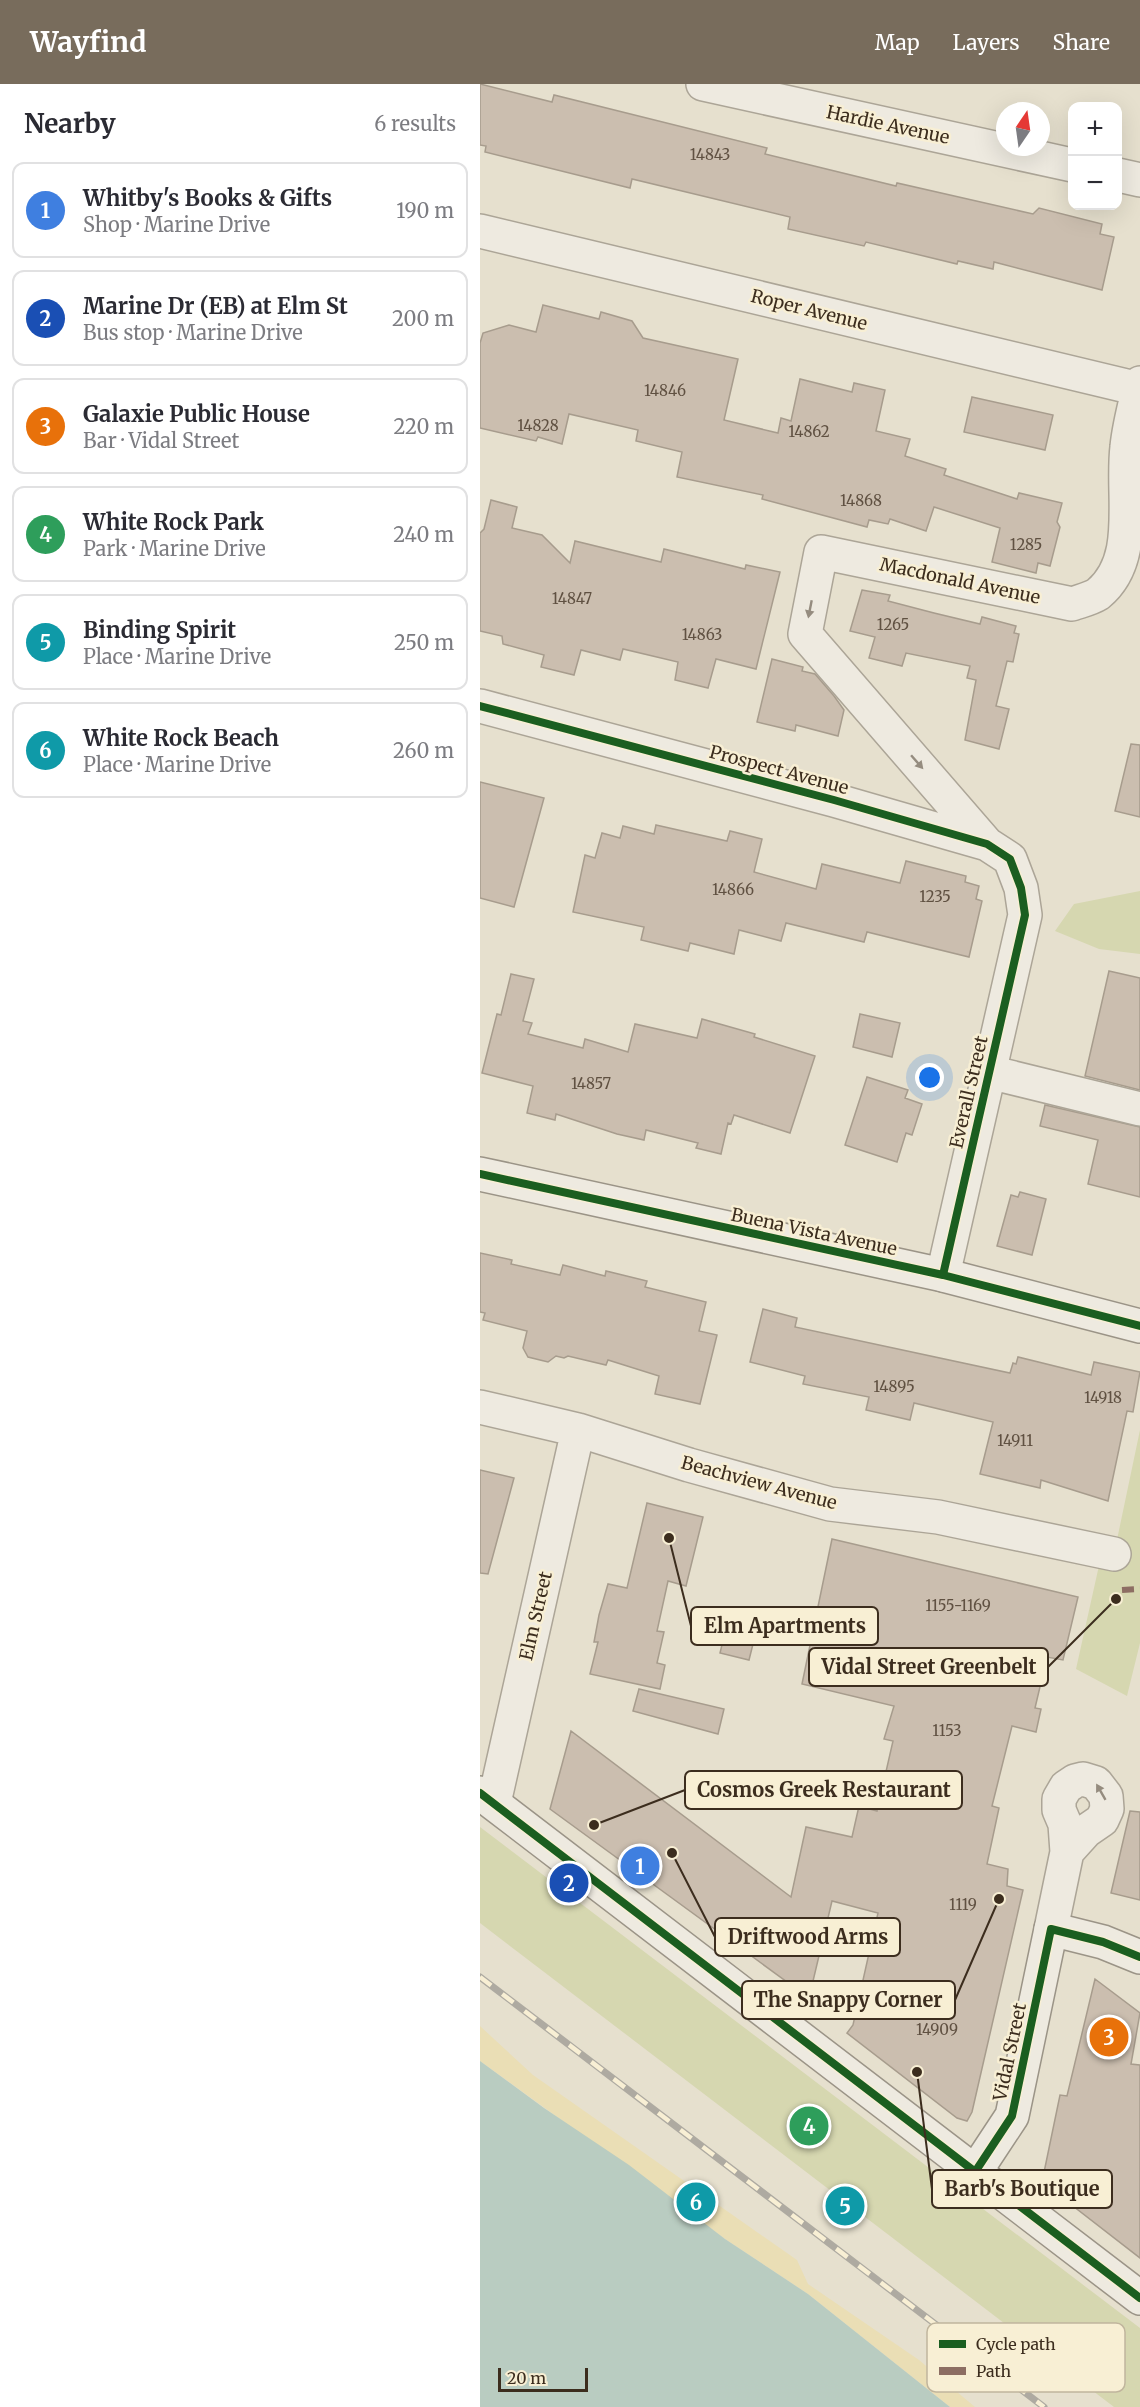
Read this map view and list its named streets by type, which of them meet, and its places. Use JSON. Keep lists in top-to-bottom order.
{
  "streets": {
    "street": [
      "Hardie Avenue",
      "Roper Avenue",
      "Macdonald Avenue",
      "Prospect Avenue",
      "Everall Street",
      "Buena Vista Avenue",
      "Beachview Avenue",
      "Elm Street",
      "Vidal Street"
    ]
  },
  "crossings": [
    ["Roper Avenue", "Macdonald Avenue"],
    ["Macdonald Avenue", "Prospect Avenue"],
    ["Prospect Avenue", "Everall Street"],
    ["Everall Street", "Buena Vista Avenue"],
    ["Beachview Avenue", "Elm Street"]
  ],
  "places": [
    "Elm Apartments",
    "Vidal Street Greenbelt",
    "Cosmos Greek Restaurant",
    "Driftwood Arms",
    "The Snappy Corner",
    "Barb's Boutique"
  ],
  "house_numbers": [
    "14843",
    "14846",
    "14828",
    "14862",
    "14868",
    "1285",
    "14847",
    "1265",
    "14863",
    "14866",
    "1235",
    "14857",
    "14895",
    "14918",
    "14911",
    "1155-1169",
    "1153",
    "1119",
    "14909"
  ],
  "legend": ["Cycle path", "Path"],
  "scale_bar": "20 m",
  "north": "top",
  "page": {
    "header": "Wayfind",
    "nav": ["Map", "Layers", "Share"],
    "heading": ["Nearby", "6 results"],
    "map_buttons": ["+", "−"],
    "list": [
      {
        "mark": "1",
        "name": "Whitby's Books & Gifts",
        "note": "Shop · Marine Drive",
        "value": "190 m"
      },
      {
        "mark": "2",
        "name": "Marine Dr (EB) at Elm St",
        "note": "Bus stop · Marine Drive",
        "value": "200 m"
      },
      {
        "mark": "3",
        "name": "Galaxie Public House",
        "note": "Bar · Vidal Street",
        "value": "220 m"
      },
      {
        "mark": "4",
        "name": "White Rock Park",
        "note": "Park · Marine Drive",
        "value": "240 m"
      },
      {
        "mark": "5",
        "name": "Binding Spirit",
        "note": "Place · Marine Drive",
        "value": "250 m"
      },
      {
        "mark": "6",
        "name": "White Rock Beach",
        "note": "Place · Marine Drive",
        "value": "260 m"
      }
    ],
    "pins": [
      "1",
      "2",
      "3",
      "4",
      "6",
      "5"
    ],
    "scale": "20 m"
  }
}
